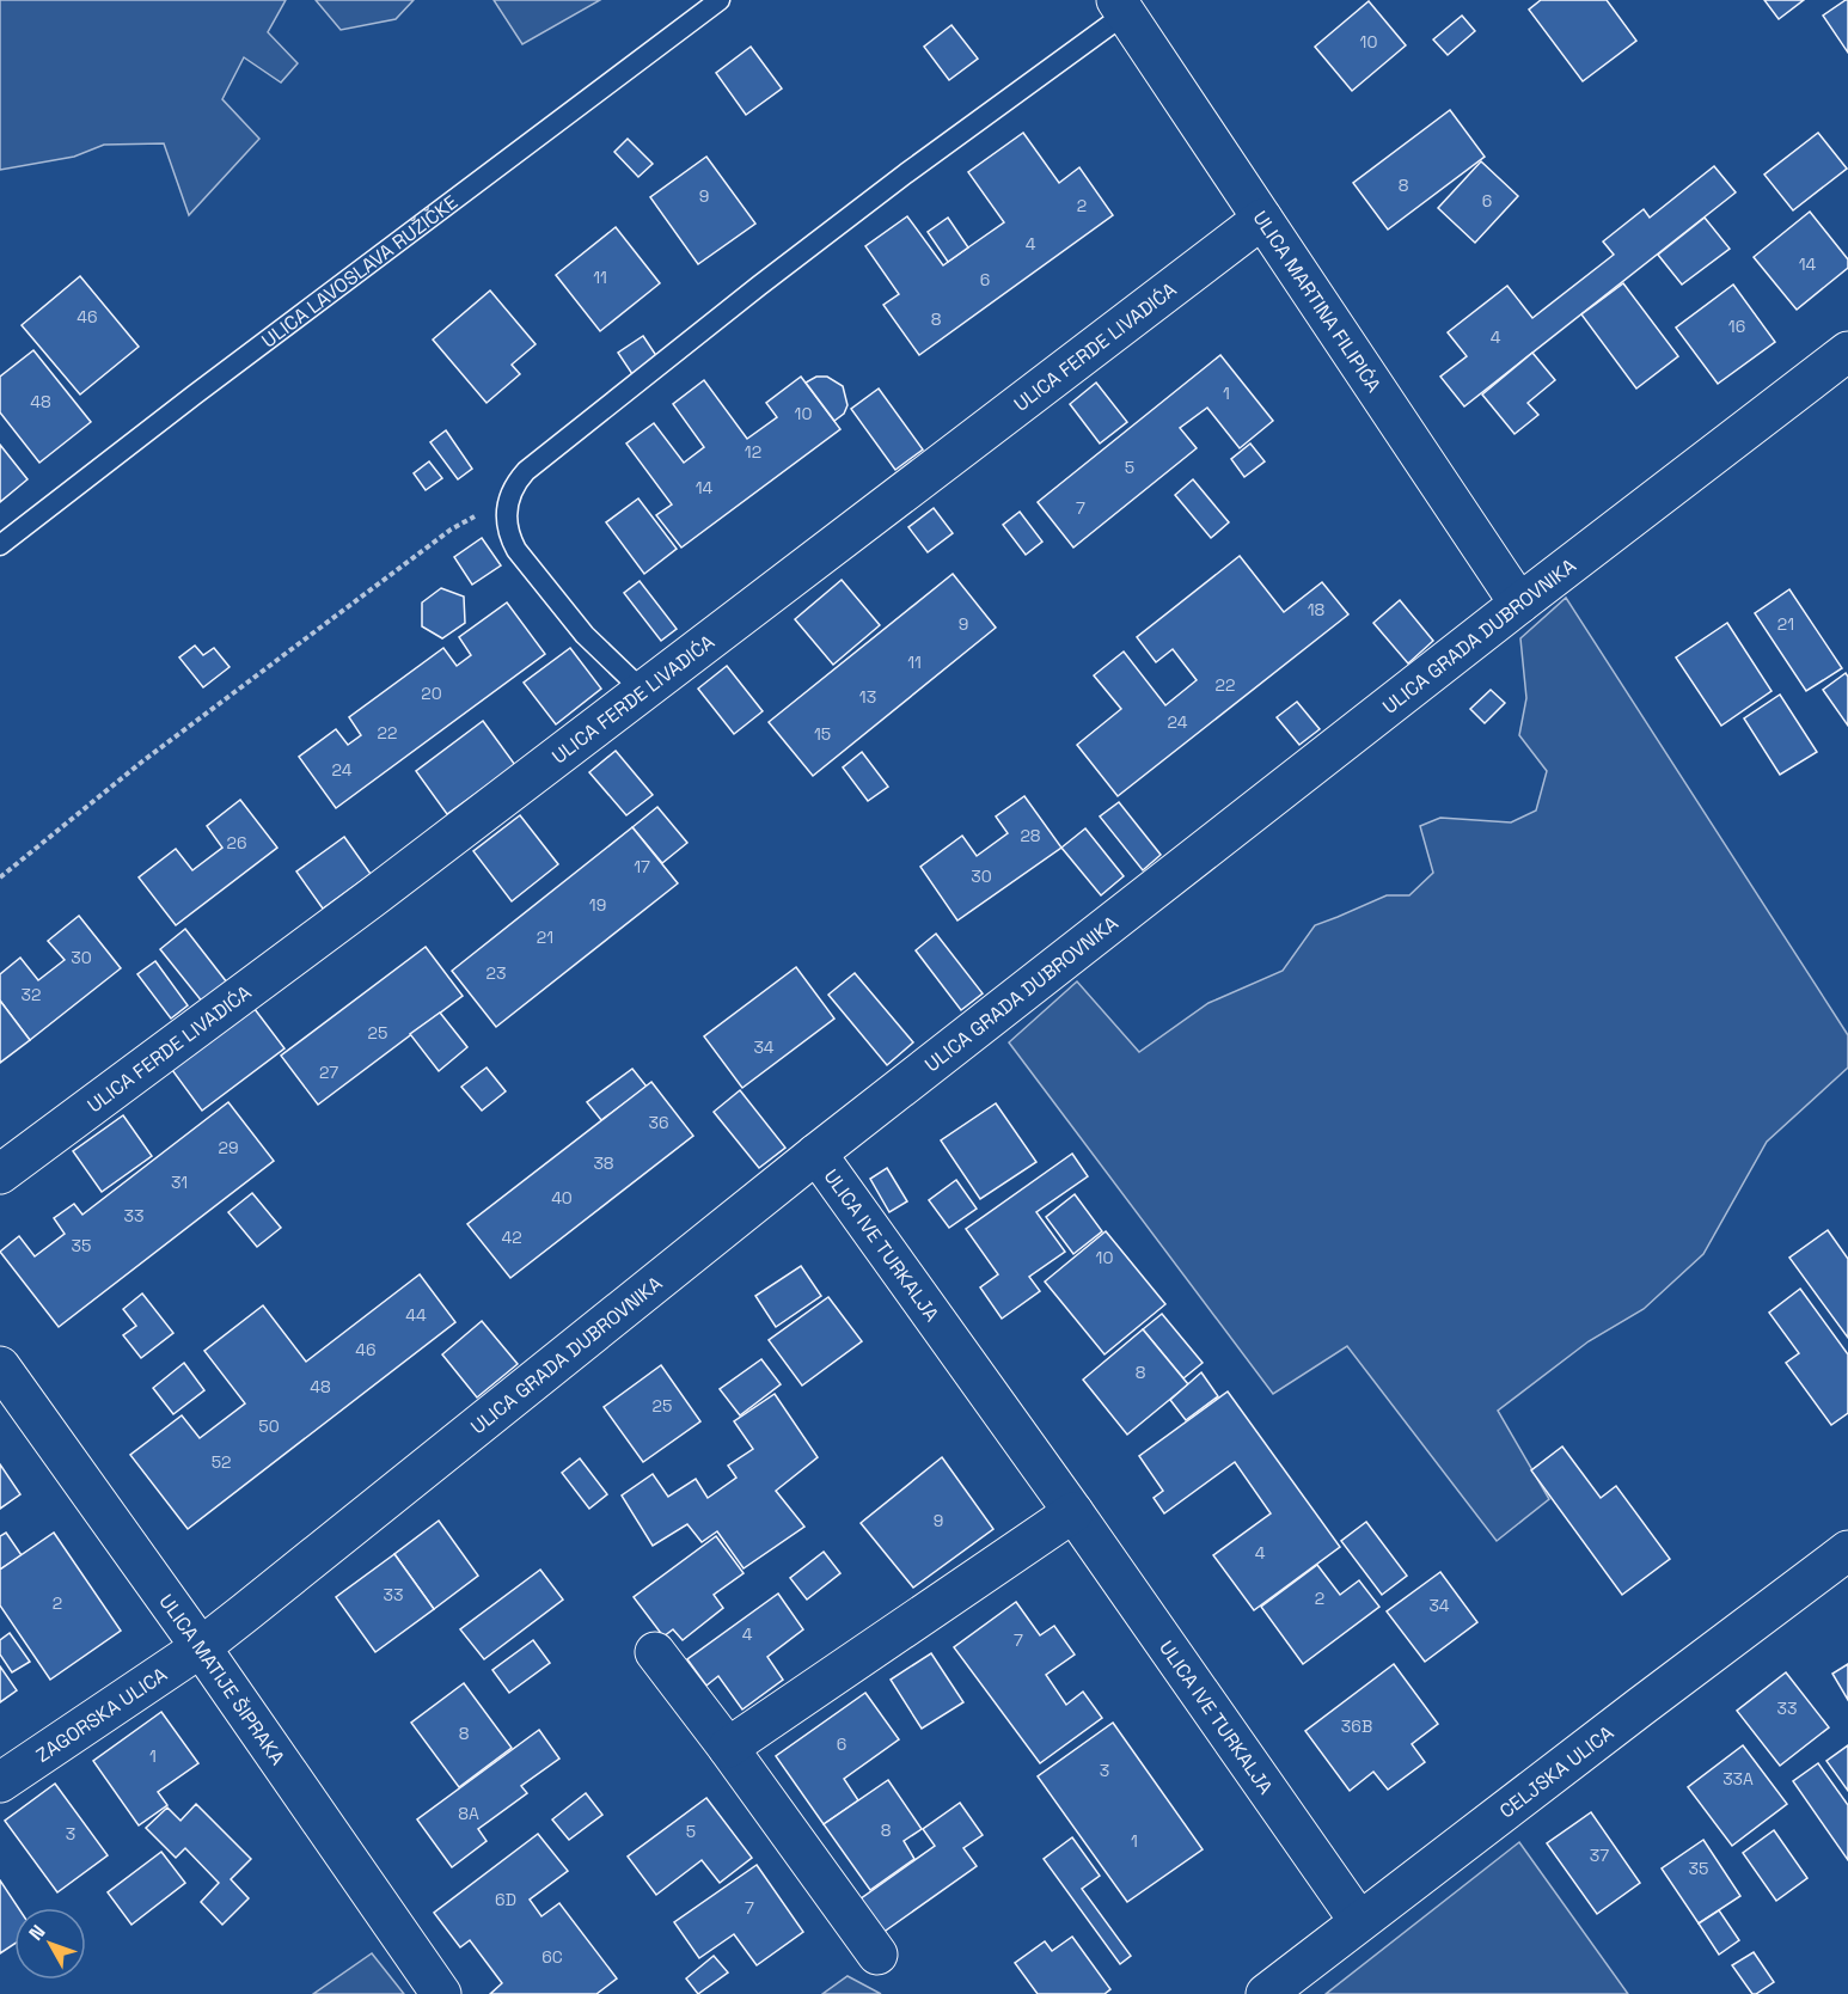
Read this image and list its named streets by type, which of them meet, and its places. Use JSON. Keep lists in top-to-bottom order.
{
  "streets": {
    "street": [
      "ULICA MARTINA FILIPIĆA",
      "ULICA FERDE LIVADIĆA",
      "ULICA GRADA DUBROVNIKA",
      "ULICA IVE TURKALJA",
      "ULICA MATIJE ŠIPRAKA",
      "ZAGORSKA ULICA",
      "CELJSKA ULICA"
    ],
    "lane": ["ULICA LAVOSLAVA RUŽIČKE"]
  },
  "crossings": [
    ["ULICA MARTINA FILIPIĆA", "ULICA FERDE LIVADIĆA"],
    ["ULICA MARTINA FILIPIĆA", "ULICA GRADA DUBROVNIKA"],
    ["ULICA GRADA DUBROVNIKA", "ULICA IVE TURKALJA"],
    ["ULICA GRADA DUBROVNIKA", "ULICA MATIJE ŠIPRAKA"],
    ["ULICA GRADA DUBROVNIKA", "ZAGORSKA ULICA"],
    ["ULICA IVE TURKALJA", "CELJSKA ULICA"],
    ["ULICA MATIJE ŠIPRAKA", "ZAGORSKA ULICA"]
  ],
  "house_numbers": [
    "10",
    "8",
    "9",
    "6",
    "2",
    "4",
    "14",
    "11",
    "6",
    "46",
    "8",
    "16",
    "4",
    "1",
    "48",
    "10",
    "12",
    "5",
    "14",
    "7",
    "18",
    "9",
    "21",
    "11",
    "22",
    "20",
    "13",
    "24",
    "22",
    "15",
    "24",
    "28",
    "26",
    "17",
    "30",
    "19",
    "21",
    "30",
    "23",
    "32",
    "25",
    "34",
    "27",
    "36",
    "29",
    "38",
    "31",
    "40",
    "33",
    "42",
    "35",
    "10",
    "44",
    "46",
    "8",
    "48",
    "25",
    "50",
    "52",
    "9",
    "4",
    "33",
    "2",
    "2",
    "34",
    "4",
    "7",
    "33",
    "36B",
    "8",
    "6",
    "1",
    "3",
    "33A",
    "8A",
    "8",
    "5",
    "3",
    "1",
    "37",
    "35",
    "6D",
    "7",
    "6C"
  ],
  "north": "top left"
}
